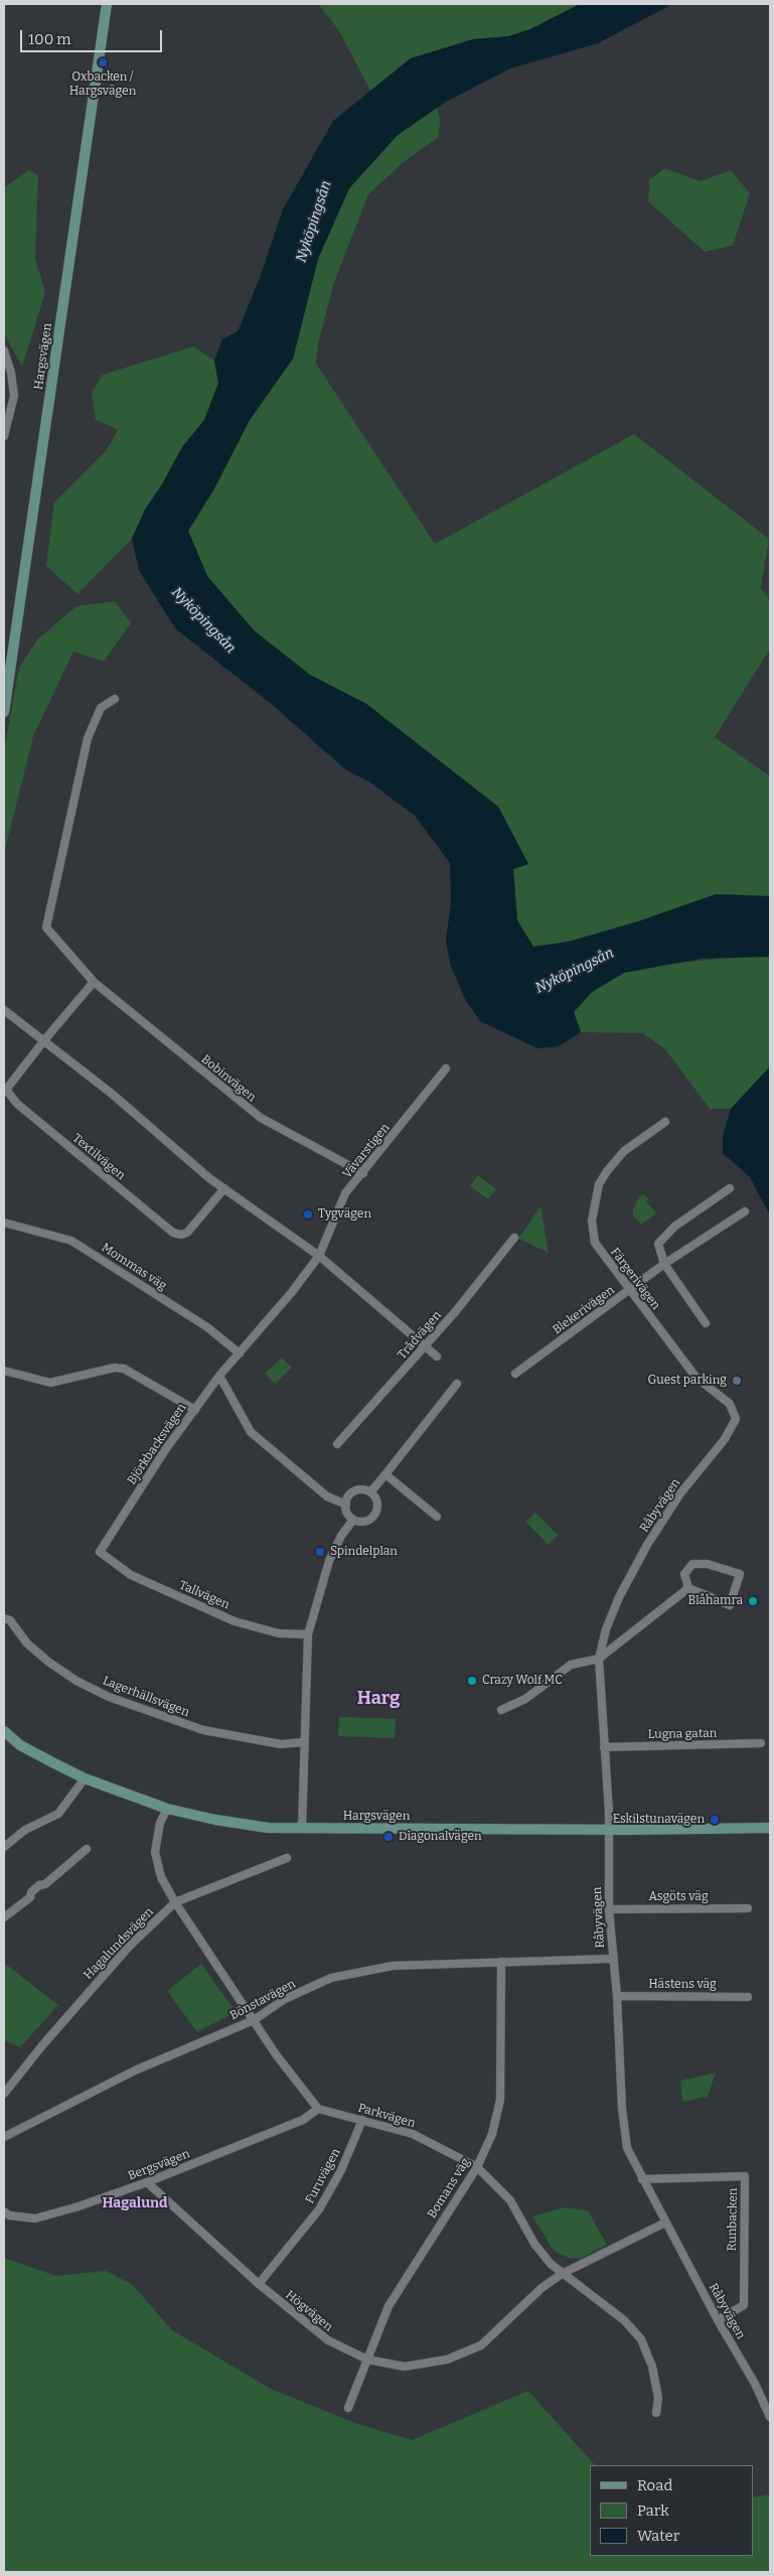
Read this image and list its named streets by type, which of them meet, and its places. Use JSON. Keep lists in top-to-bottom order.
{
  "streets": {
    "street": [
      "Hargsvägen",
      "Bobinvägen",
      "Vävarstigen",
      "Textilvägen",
      "Mommas väg",
      "Färgerivägen",
      "Blekerivägen",
      "Trådvägen",
      "Björkbacksvägen",
      "Råbyvägen",
      "Tallvägen",
      "Lagerhällsvägen",
      "Lugna gatan",
      "Asgöts väg",
      "Hagalundsvägen",
      "Hästens väg",
      "Bönstavägen",
      "Parkvägen",
      "Bergsvägen",
      "Furuvägen",
      "Bomans väg",
      "Runbacken",
      "Högvägen"
    ]
  },
  "crossings": [
    ["Hargsvägen", "Råbyvägen"],
    ["Bobinvägen", "Vävarstigen"],
    ["Mommas väg", "Björkbacksvägen"],
    ["Färgerivägen", "Blekerivägen"],
    ["Färgerivägen", "Råbyvägen"],
    ["Björkbacksvägen", "Tallvägen"],
    ["Råbyvägen", "Lugna gatan"],
    ["Råbyvägen", "Asgöts väg"],
    ["Råbyvägen", "Hästens väg"],
    ["Råbyvägen", "Bönstavägen"],
    ["Råbyvägen", "Runbacken"],
    ["Råbyvägen", "Högvägen"],
    ["Bönstavägen", "Bomans väg"],
    ["Parkvägen", "Bergsvägen"],
    ["Parkvägen", "Furuvägen"],
    ["Parkvägen", "Bomans väg"],
    ["Parkvägen", "Högvägen"],
    ["Bergsvägen", "Högvägen"],
    ["Furuvägen", "Högvägen"],
    ["Bomans väg", "Högvägen"]
  ],
  "districts": ["Harg", "Hagalund"],
  "water": ["Nyköpingsån"],
  "places": [
    "Oxbacken / Hargsvägen",
    "Tygvägen",
    "Guest parking",
    "Spindelplan",
    "Blåhamra",
    "Crazy Wolf MC",
    "Eskilstunavägen",
    "Diagonalvägen"
  ],
  "legend": ["Road", "Park", "Water"],
  "scale_bar": "100 m"
}
